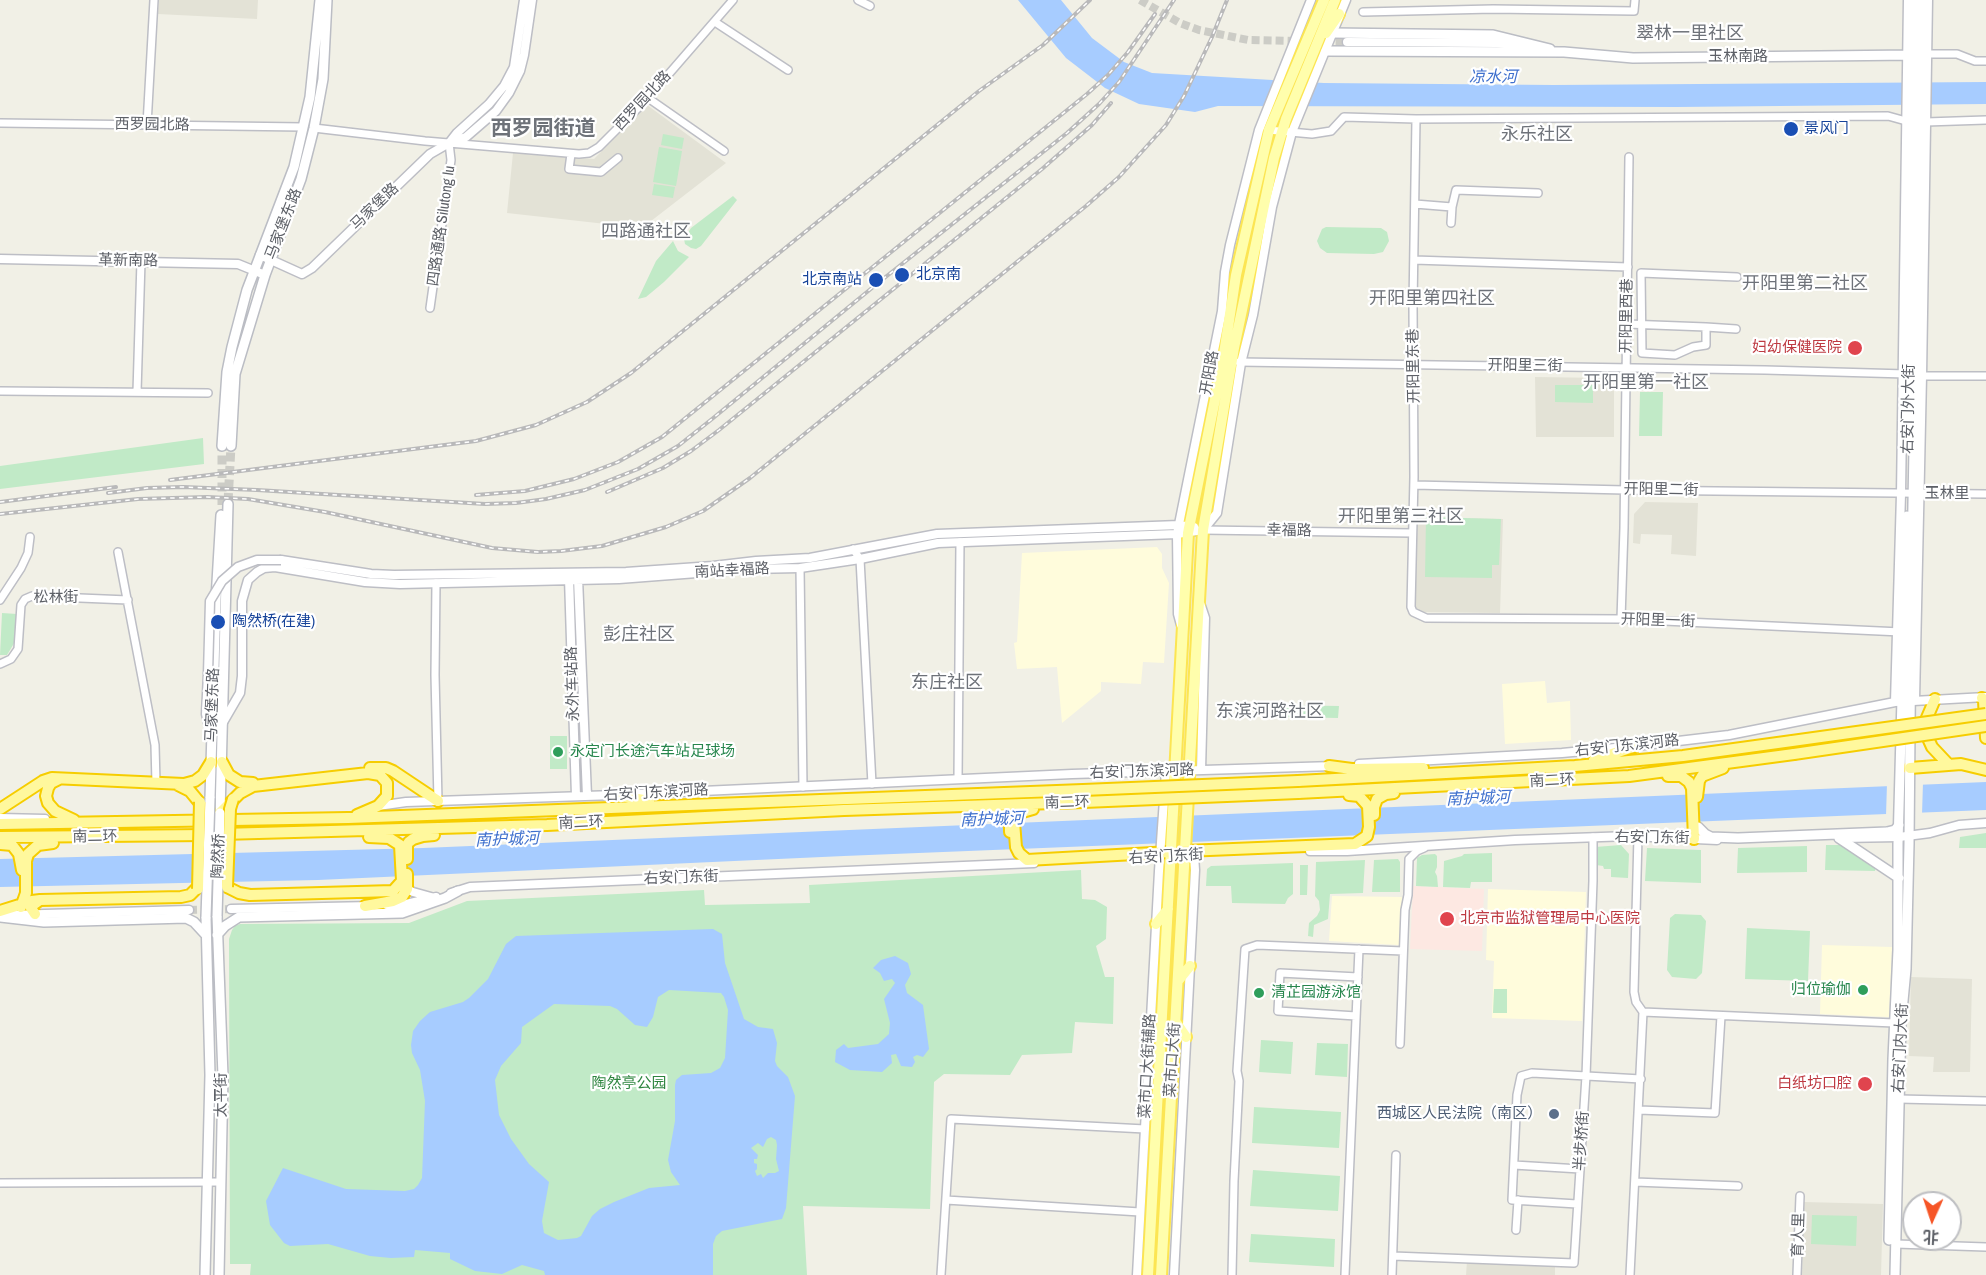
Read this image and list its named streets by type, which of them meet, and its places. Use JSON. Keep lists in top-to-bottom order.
{
  "streets": {
    "highway": ["南二环"],
    "main road": [
      "玉林南路",
      "马家堡东路",
      "开阳路",
      "右安门外大街",
      "陶然桥",
      "右安门内大街",
      "菜市口大街",
      "太平街"
    ],
    "street": [
      "西罗园北路",
      "马家堡路",
      "四路通路 Silutong lu",
      "革新南路",
      "开阳里西巷",
      "开阳里东巷",
      "开阳里三街",
      "开阳里二街",
      "玉林里",
      "幸福路",
      "南站幸福路",
      "松林街",
      "开阳里一街",
      "永外车站路",
      "右安门东滨河路",
      "右安门东街",
      "菜市口大街辅路",
      "半步桥街",
      "育人里"
    ]
  },
  "crossings": [
    ["玉林南路", "开阳路"],
    ["西罗园北路", "马家堡路"],
    ["西罗园北路", "马家堡东路"],
    ["西罗园北路", "四路通路 Silutong lu"],
    ["马家堡路", "马家堡东路"],
    ["马家堡路", "四路通路 Silutong lu"],
    ["马家堡东路", "革新南路"],
    ["马家堡东路", "南站幸福路"],
    ["马家堡东路", "陶然桥"],
    ["开阳里西巷", "开阳里三街"],
    ["开阳里西巷", "开阳里二街"],
    ["开阳里西巷", "开阳里一街"],
    ["开阳里东巷", "开阳里三街"],
    ["开阳里东巷", "开阳里二街"],
    ["开阳里东巷", "幸福路"],
    ["开阳里东巷", "开阳里一街"],
    ["开阳里三街", "开阳路"],
    ["开阳里三街", "右安门外大街"],
    ["开阳路", "幸福路"],
    ["开阳路", "南站幸福路"],
    ["开阳路", "右安门东滨河路"],
    ["开阳路", "菜市口大街"],
    ["右安门外大街", "开阳里二街"],
    ["右安门外大街", "玉林里"],
    ["右安门外大街", "开阳里一街"],
    ["右安门外大街", "右安门东滨河路"],
    ["开阳里二街", "玉林里"],
    ["南站幸福路", "永外车站路"],
    ["永外车站路", "右安门东滨河路"],
    ["右安门东街", "右安门内大街"],
    ["右安门东街", "菜市口大街"],
    ["右安门东街", "菜市口大街辅路"],
    ["右安门东街", "半步桥街"],
    ["陶然桥", "太平街"],
    ["菜市口大街", "菜市口大街辅路"]
  ],
  "districts": [
    "翠林一里社区",
    "西罗园街道",
    "永乐社区",
    "四路通社区",
    "开阳里第二社区",
    "开阳里第四社区",
    "开阳里第一社区",
    "开阳里第三社区",
    "彭庄社区",
    "东庄社区",
    "东滨河路社区"
  ],
  "water": ["凉水河", "南护城河"],
  "parks": ["陶然亭公园"],
  "places": [
    "景风门",
    "北京南",
    "北京南站",
    "妇幼保健医院",
    "陶然桥(在建)",
    "永定门长途汽车站足球场",
    "北京市监狱管理局中心医院",
    "归位瑜伽",
    "清芷园游泳馆",
    "白纸坊口腔",
    "西城区人民法院（南区）"
  ],
  "north": "bottom"
}
